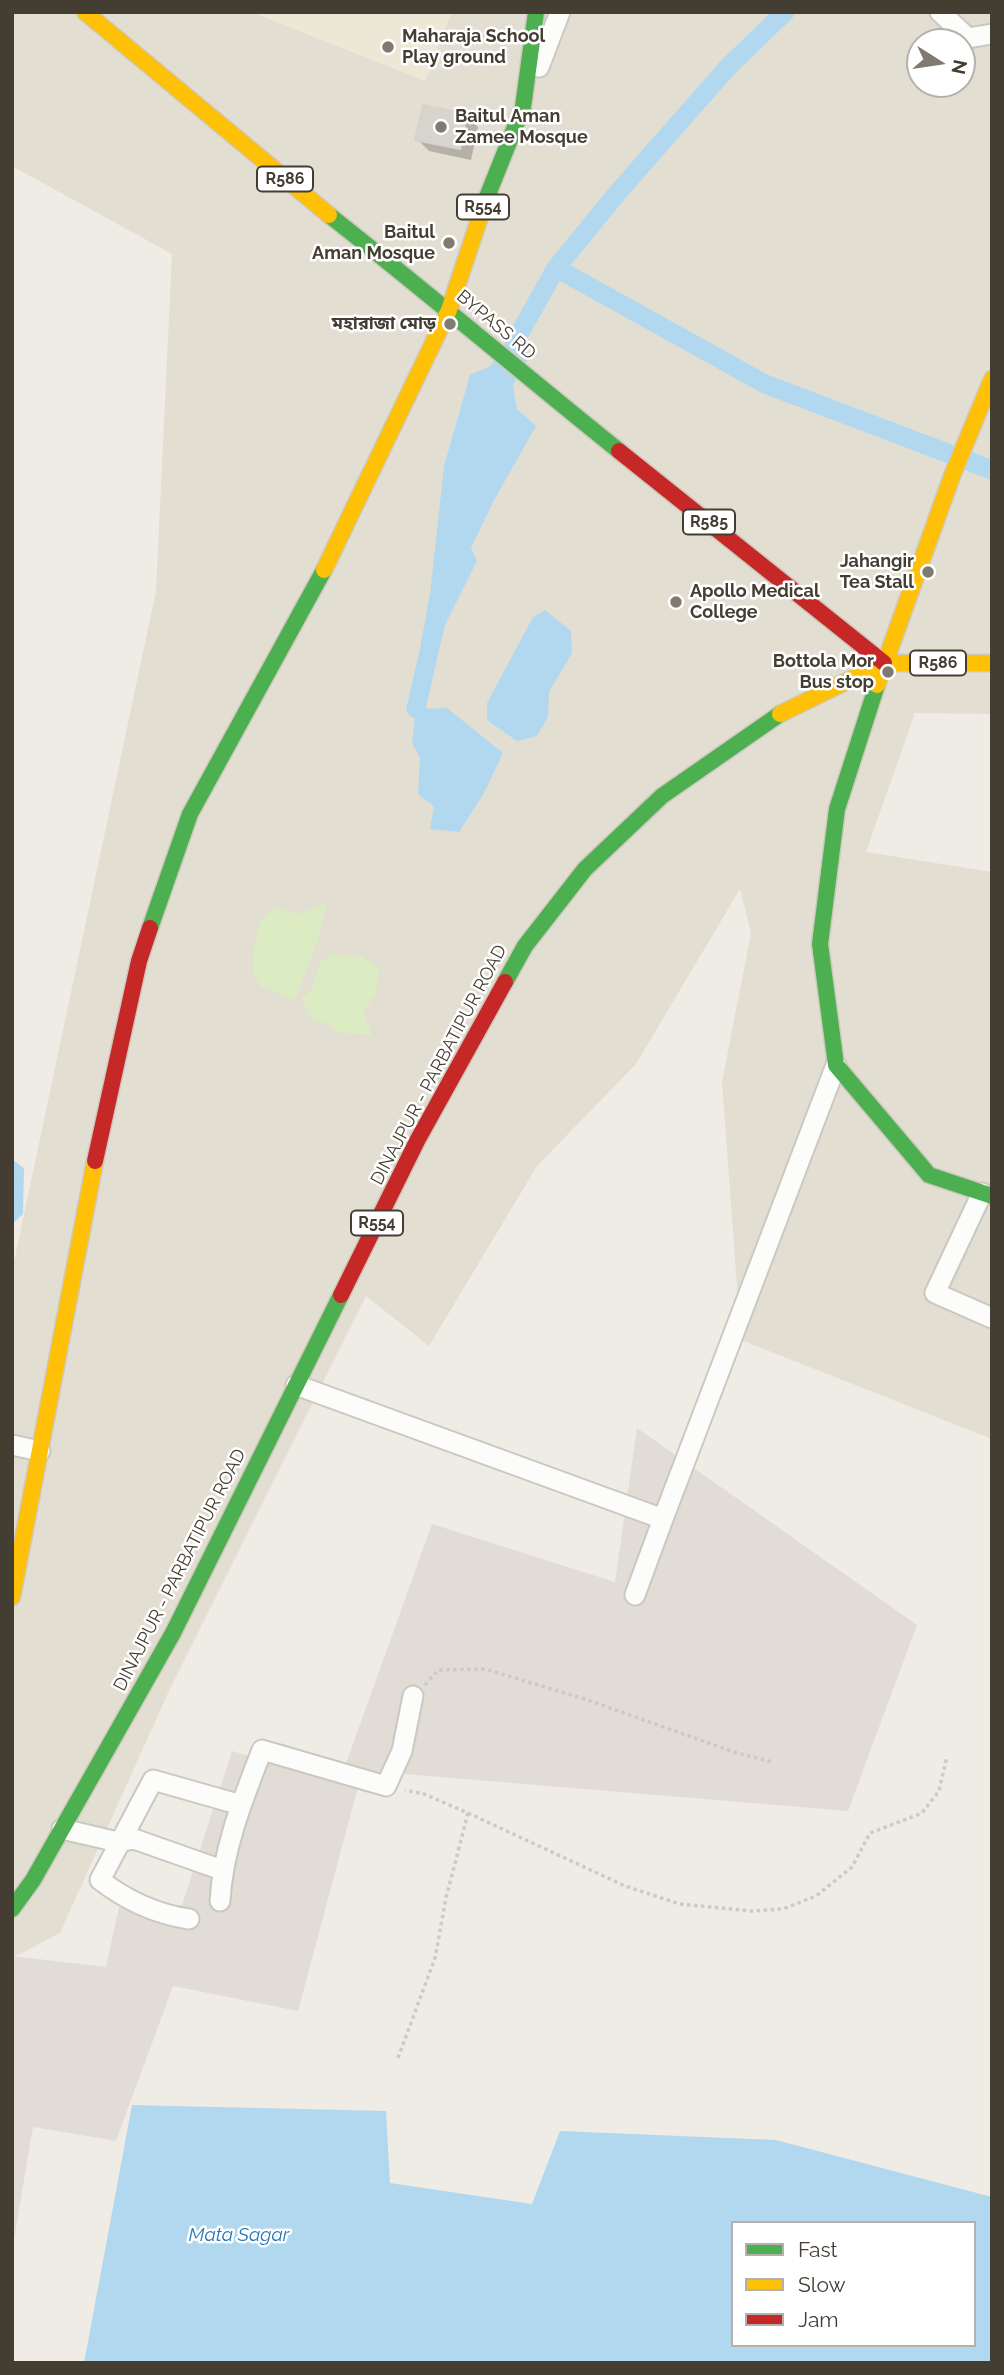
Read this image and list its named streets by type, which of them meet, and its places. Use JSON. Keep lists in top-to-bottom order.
{
  "streets": {
    "main road": [
      "R586",
      "R554",
      "BYPASS RD",
      "R585",
      "DINAJPUR - PARBATIPUR ROAD"
    ]
  },
  "crossings": [
    ["R586", "BYPASS RD"],
    ["R586", "DINAJPUR - PARBATIPUR ROAD"],
    ["R554", "BYPASS RD"],
    ["BYPASS RD", "DINAJPUR - PARBATIPUR ROAD"]
  ],
  "water": ["Mata Sagar"],
  "places": [
    "Maharaja School Play ground",
    "Baitul Aman Zamee Mosque",
    "Baitul Aman Mosque",
    "মহারাজা মোড়",
    "Jahangir Tea Stall",
    "Apollo Medical College",
    "Bottola Mor Bus stop"
  ],
  "legend": ["Fast", "Slow", "Jam"],
  "north": "right"
}
